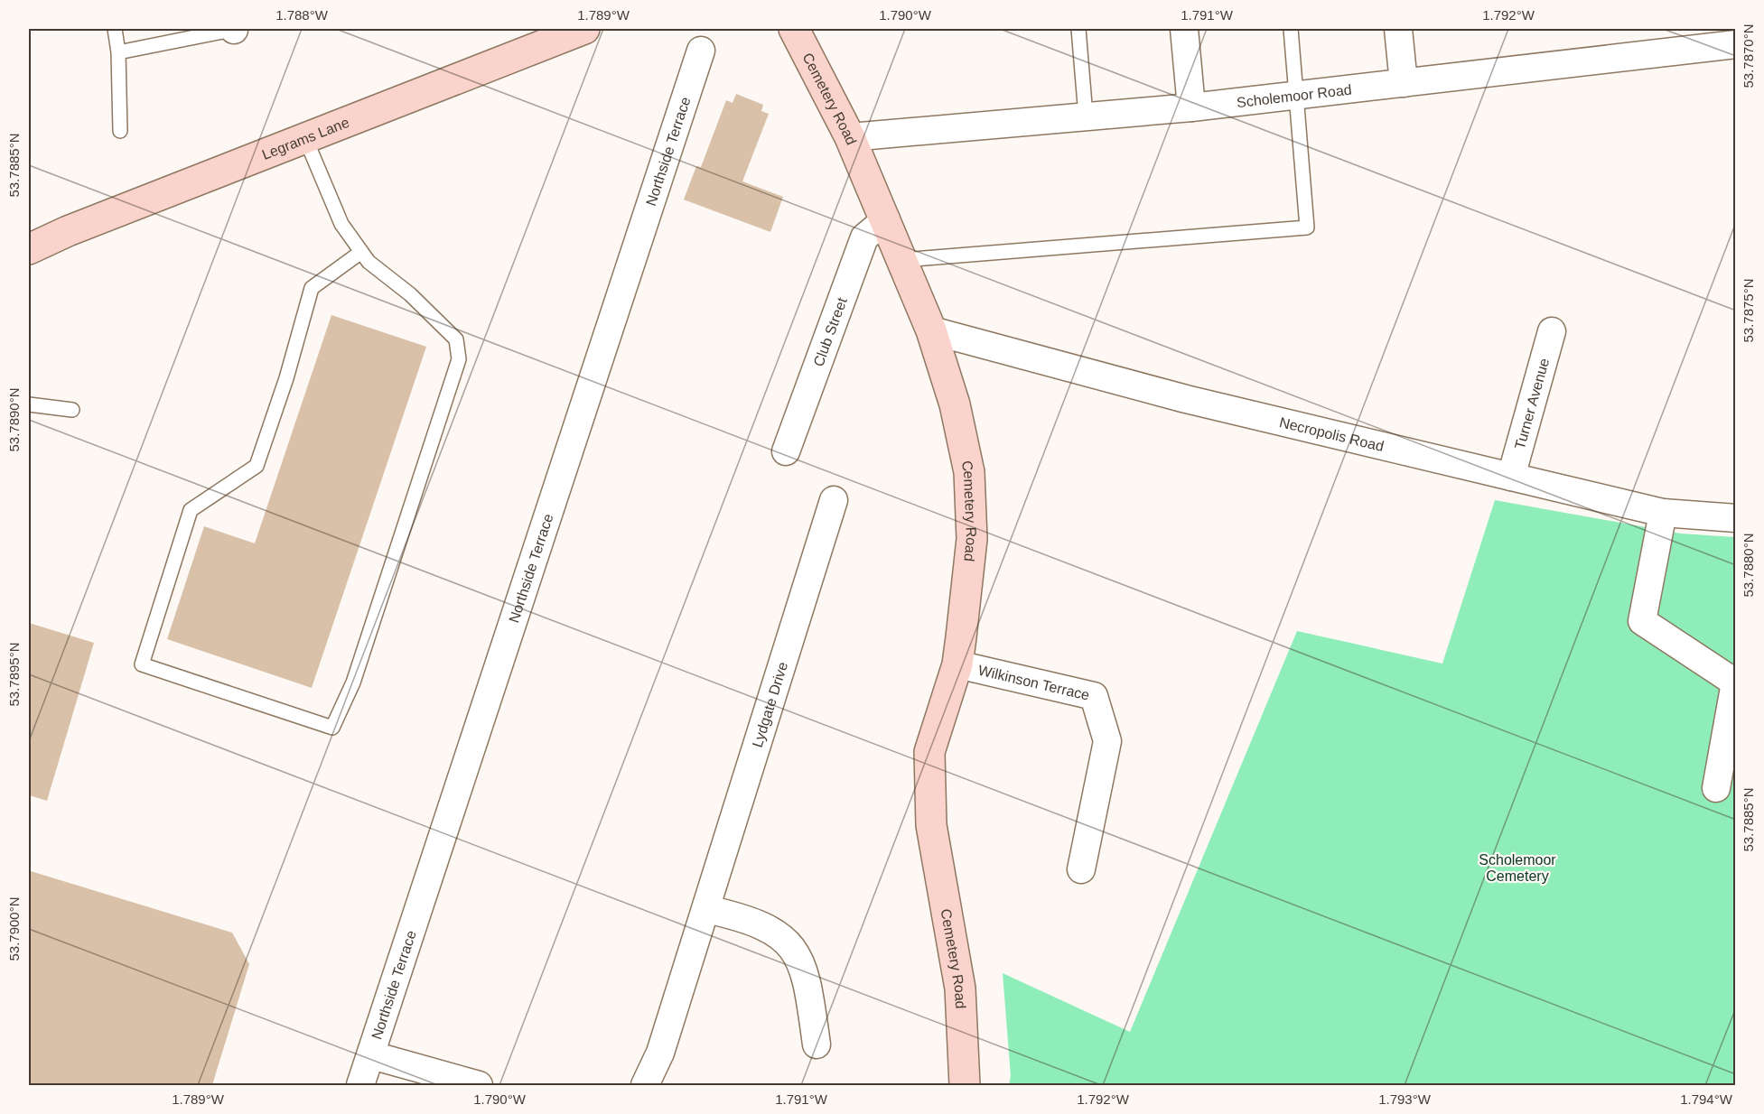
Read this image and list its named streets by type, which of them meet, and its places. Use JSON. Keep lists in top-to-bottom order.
{
  "streets": {
    "street": [
      "Scholemoor Road",
      "Cemetery Road",
      "Legrams Lane",
      "Northside Terrace",
      "Club Street",
      "Turner Avenue",
      "Necropolis Road",
      "Wilkinson Terrace",
      "Lydgate Drive"
    ]
  },
  "crossings": [
    ["Scholemoor Road", "Cemetery Road"],
    ["Cemetery Road", "Club Street"],
    ["Cemetery Road", "Necropolis Road"],
    ["Cemetery Road", "Wilkinson Terrace"],
    ["Turner Avenue", "Necropolis Road"]
  ],
  "parks": ["Scholemoor Cemetery"],
  "coordinates": [
    "1.788°W",
    "1.789°W",
    "1.790°W",
    "1.791°W",
    "1.792°W",
    "53.7870°N",
    "53.7885°N",
    "53.7875°N",
    "53.7890°N",
    "53.7880°N",
    "53.7895°N",
    "53.7900°N",
    "1.793°W",
    "1.794°W"
  ]
}
